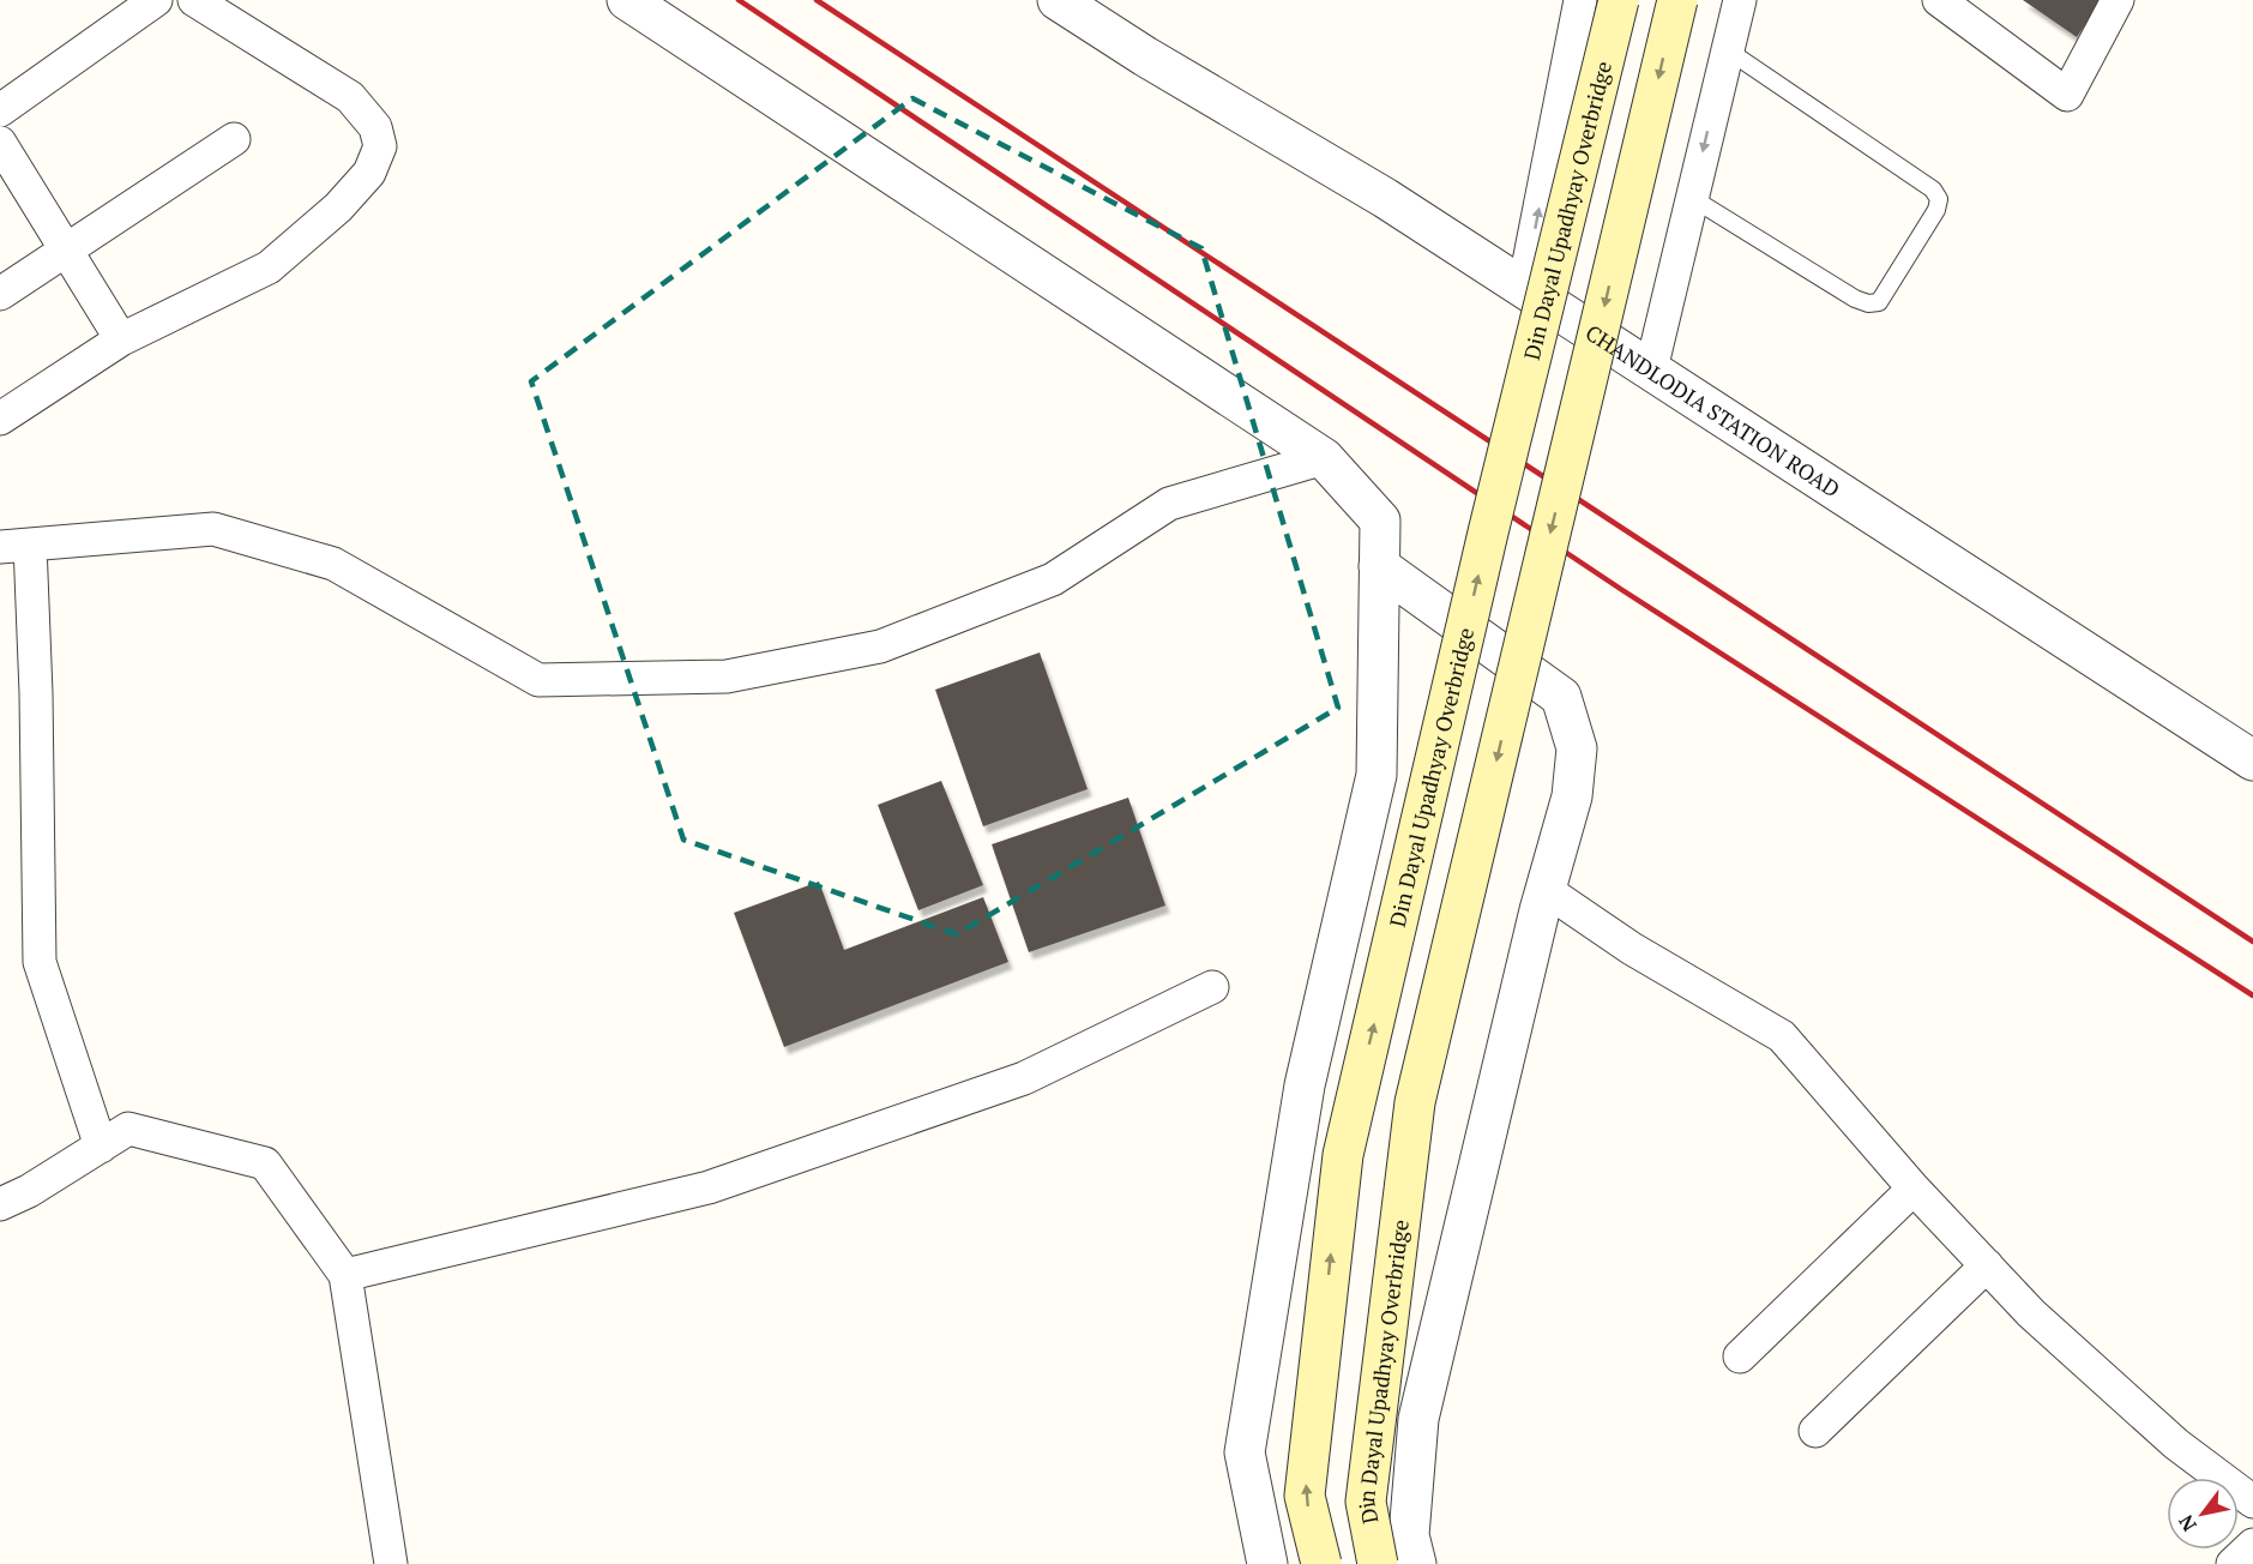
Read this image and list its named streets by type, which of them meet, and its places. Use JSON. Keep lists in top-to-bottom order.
{
  "streets": {
    "main road": ["Din Dayal Upadhyay Overbridge"],
    "street": ["CHANDLODIA STATION ROAD"]
  },
  "north": "bottom left"
}
